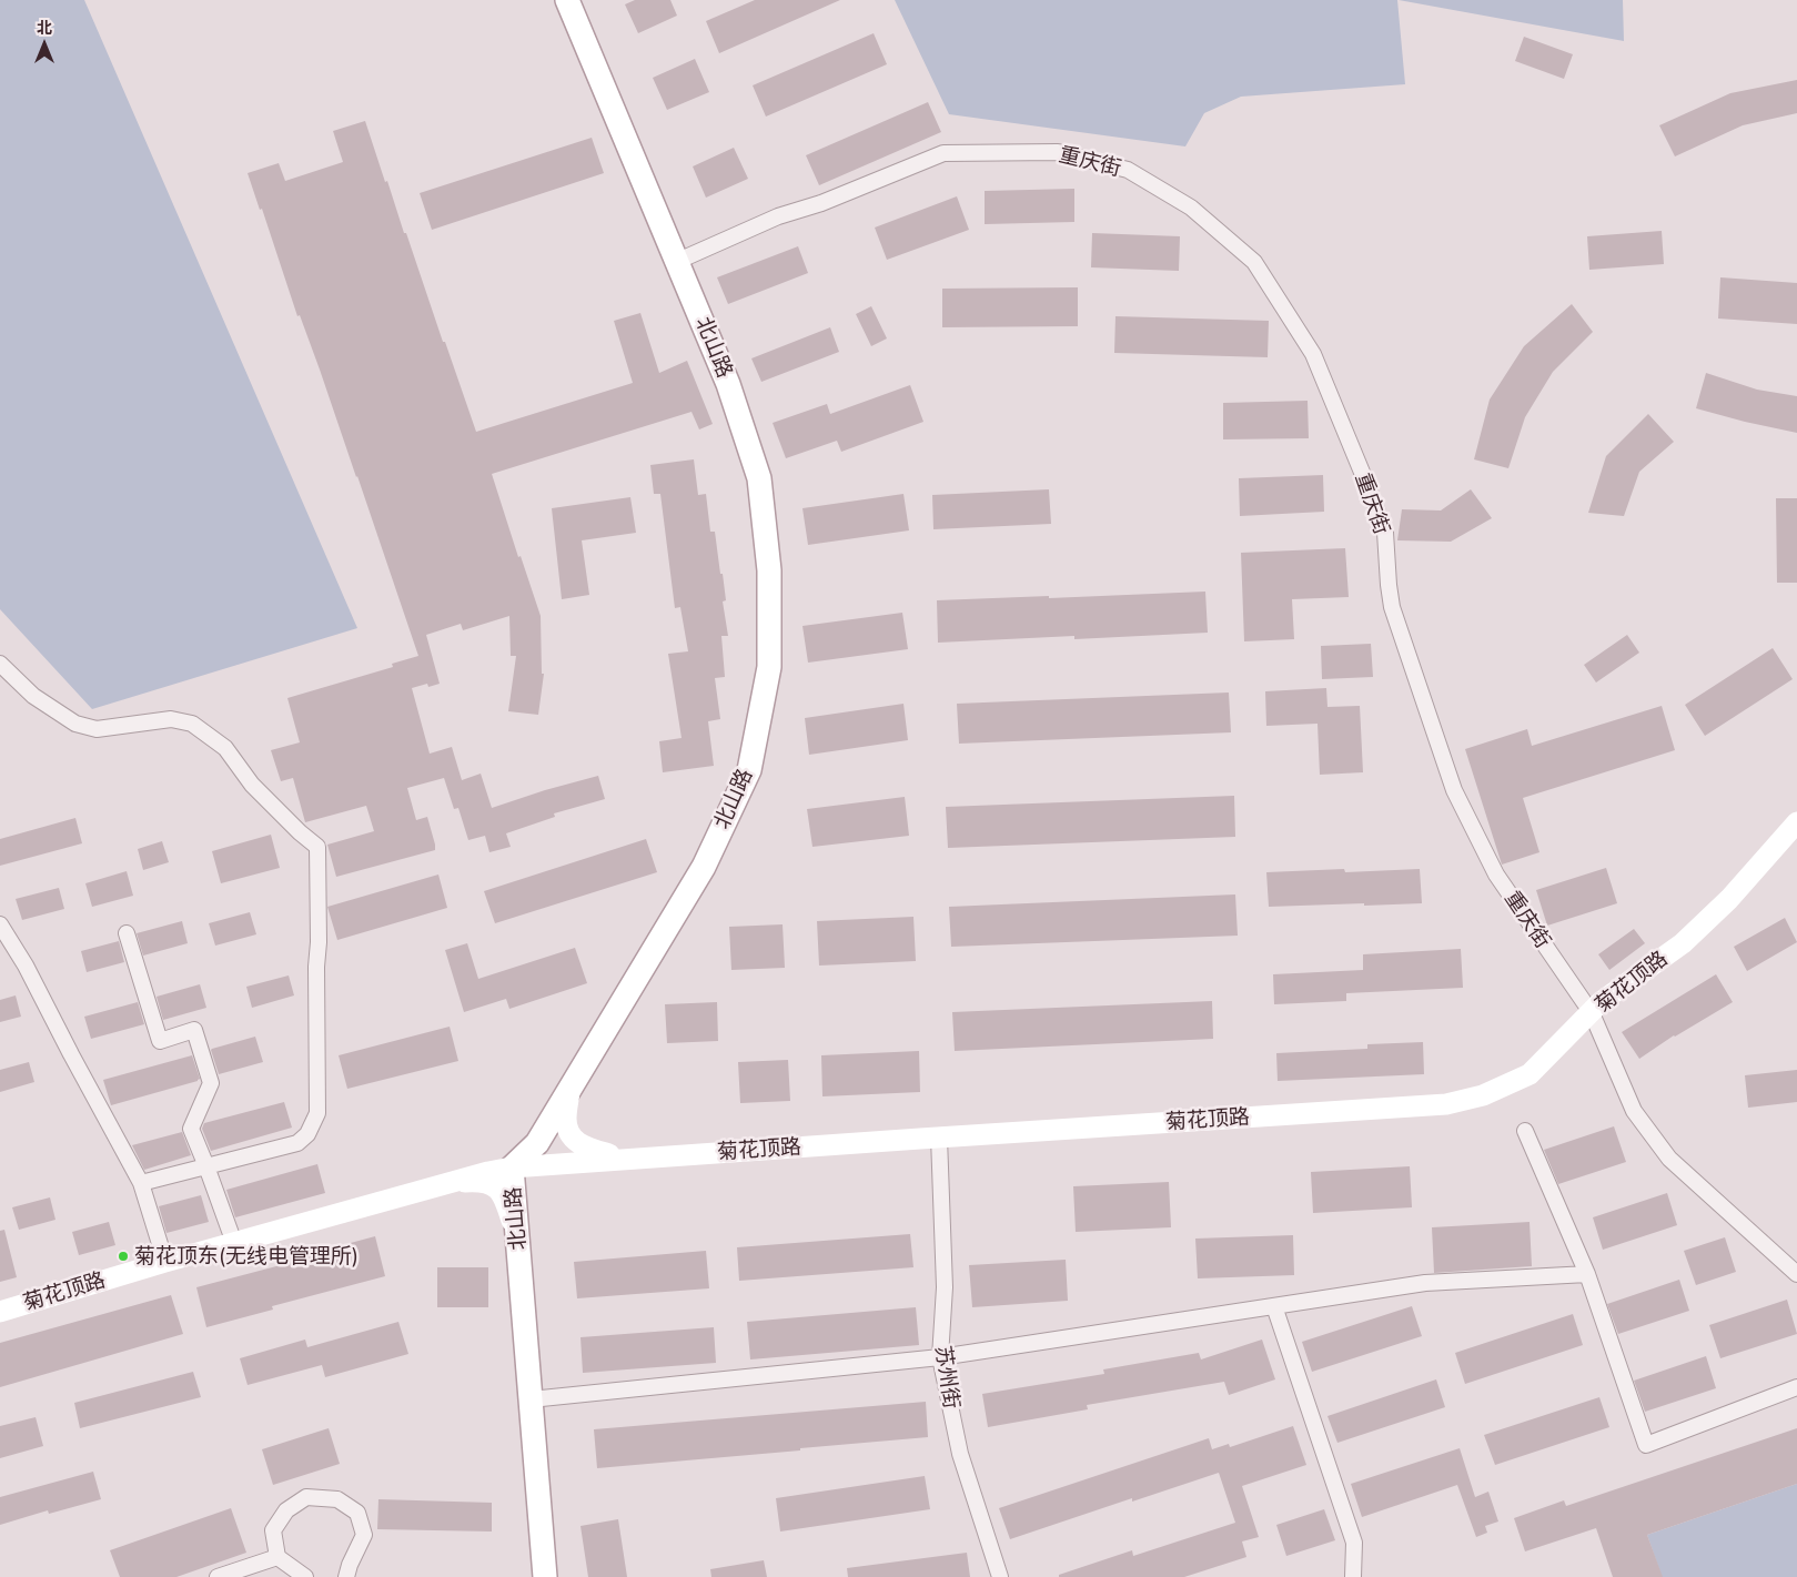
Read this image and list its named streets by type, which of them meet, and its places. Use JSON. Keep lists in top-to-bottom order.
{
  "streets": {
    "main road": ["北山路"],
    "street": ["重庆街", "菊花顶路", "苏州街"]
  },
  "crossings": [
    ["重庆街", "北山路"],
    ["重庆街", "菊花顶路"],
    ["北山路", "菊花顶路"],
    ["菊花顶路", "苏州街"]
  ],
  "places": ["菊花顶东(无线电管理所)"],
  "north": "top"
}
